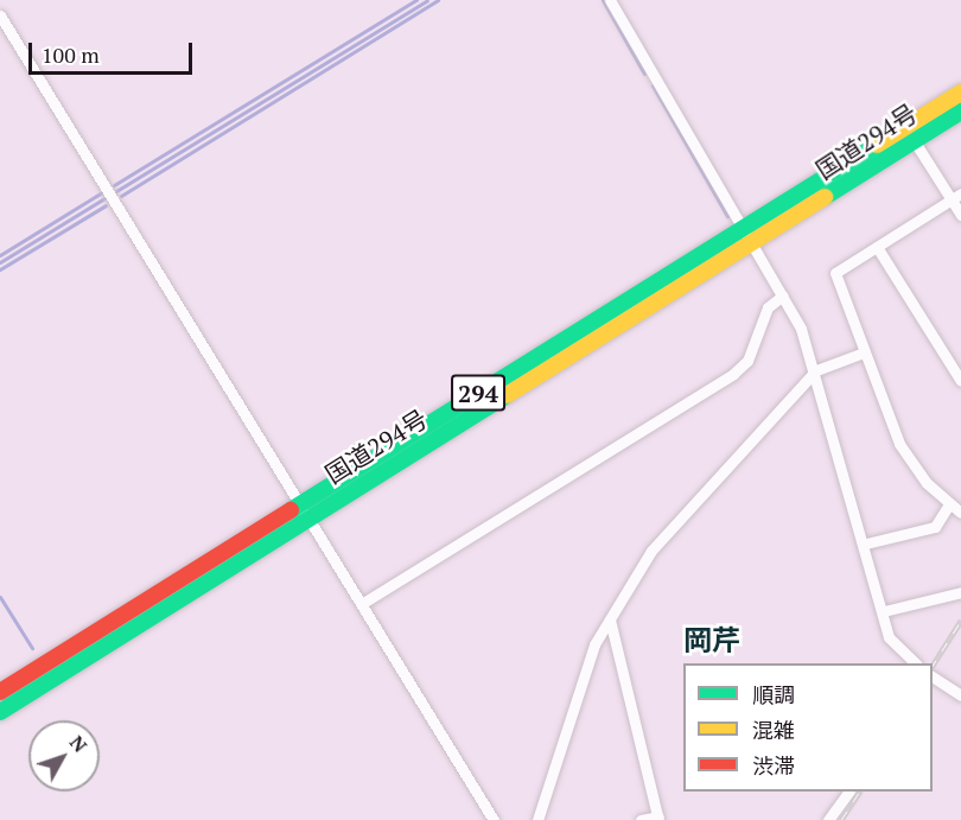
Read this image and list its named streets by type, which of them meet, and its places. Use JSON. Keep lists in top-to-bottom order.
{
  "streets": {
    "highway": ["国道294号", "294"]
  },
  "districts": ["岡芹"],
  "legend": ["順調", "混雑", "渋滞"],
  "scale_bar": "100 m",
  "north": "top right"
}
